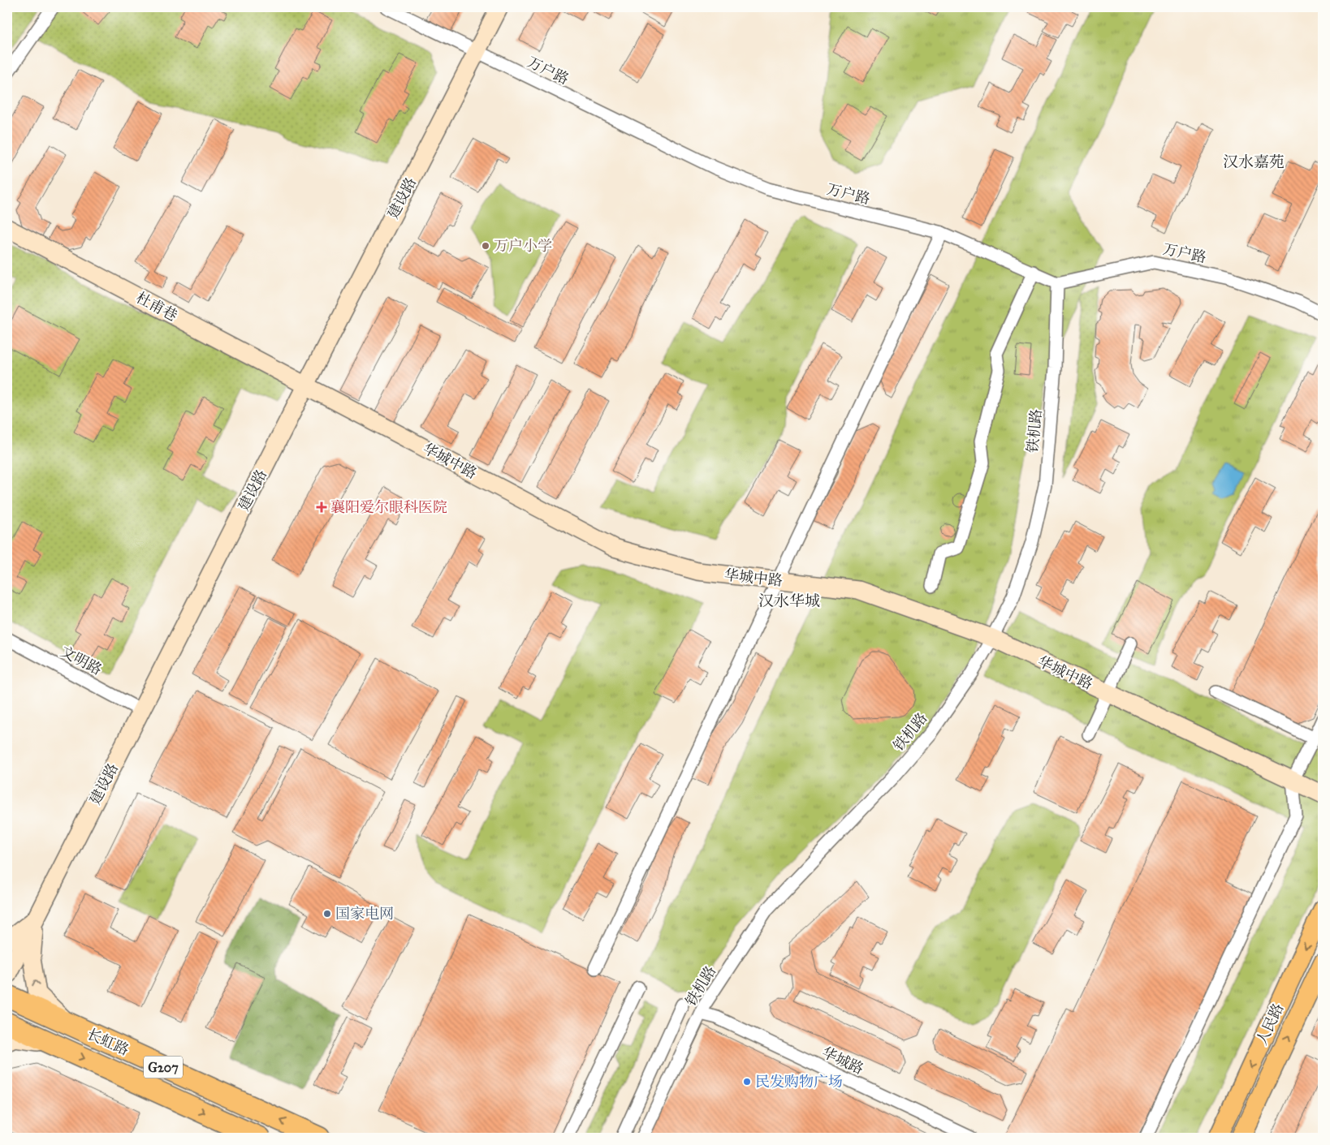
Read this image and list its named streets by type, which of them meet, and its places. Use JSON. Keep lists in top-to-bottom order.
{
  "streets": {
    "highway": ["长虹路", "G207"],
    "main road": ["人民路"],
    "street": [
      "万户路",
      "建设路",
      "杜甫巷",
      "铁机路",
      "华城中路",
      "文明路",
      "华城路"
    ]
  },
  "crossings": [
    ["万户路", "建设路"],
    ["万户路", "铁机路"],
    ["建设路", "杜甫巷"],
    ["建设路", "华城中路"],
    ["建设路", "文明路"],
    ["杜甫巷", "华城中路"],
    ["铁机路", "华城中路"],
    ["铁机路", "华城路"]
  ],
  "districts": ["汉水嘉苑", "汉水华城"],
  "places": {
    "other": ["万户小学", "国家电网", "民发购物广场"],
    "health": ["襄阳爱尔眼科医院"]
  }
}
